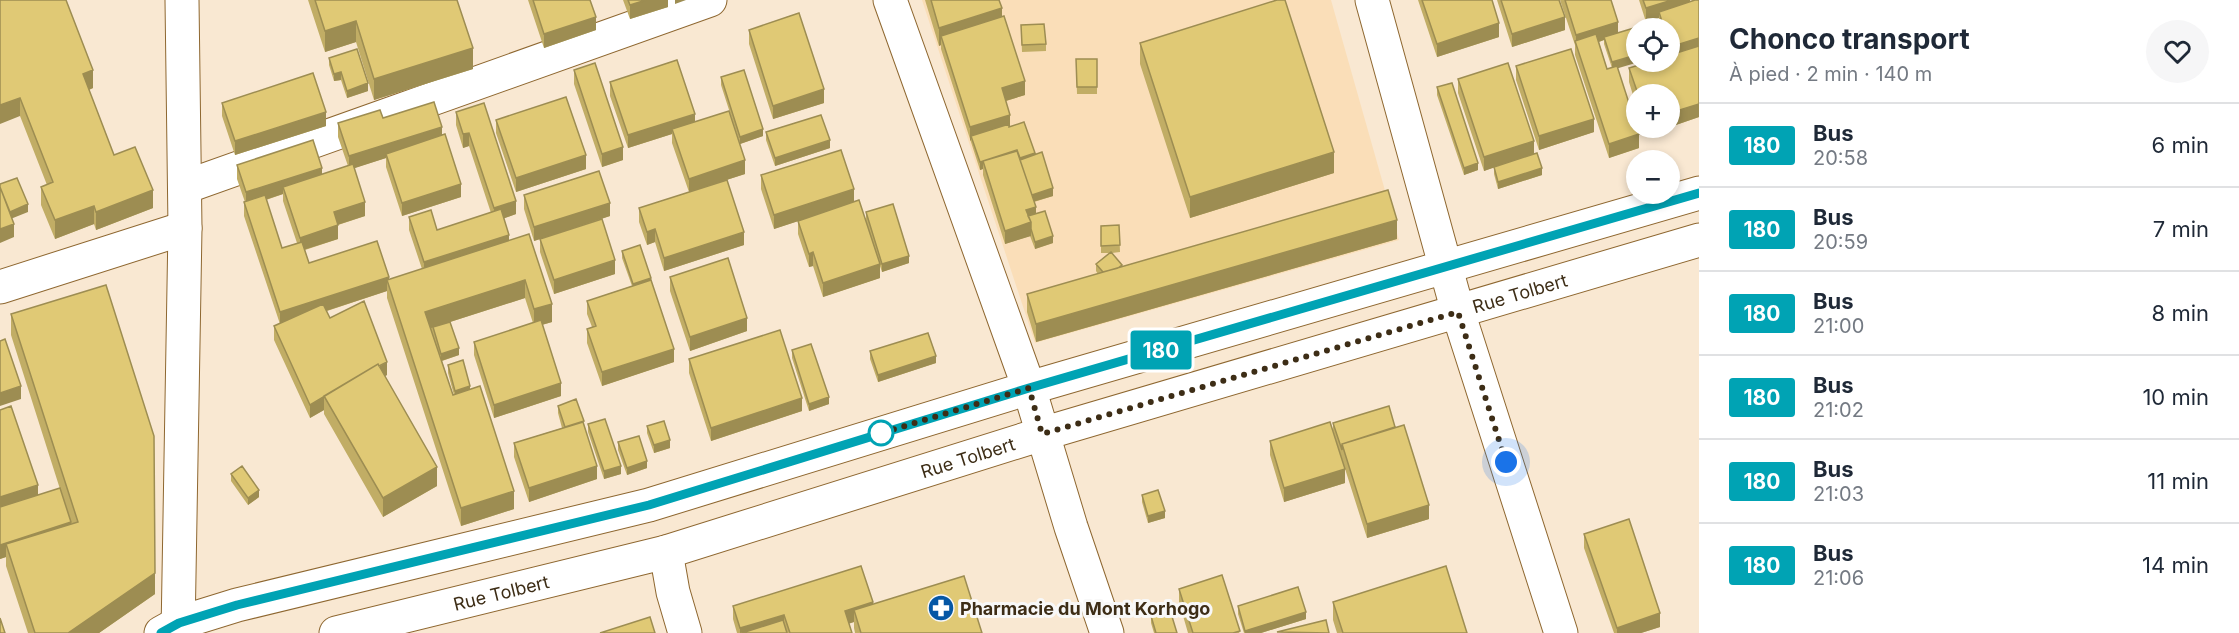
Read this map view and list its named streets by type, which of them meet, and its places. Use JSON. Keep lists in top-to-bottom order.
{
  "streets": {
    "street": ["Rue Tolbert"]
  },
  "places": {
    "pharmacy": ["Pharmacie du Mont Korhogo"]
  },
  "lines": ["bus line 180"],
  "page": {
    "on_map": "180",
    "heading": ["Chonco transport", "À pied · 2 min · 140 m"],
    "map_buttons": ["+", "−"],
    "list": [
      {
        "mark": "180",
        "name": "Bus",
        "note": "20:58",
        "value": "6 min"
      },
      {
        "mark": "180",
        "name": "Bus",
        "note": "20:59",
        "value": "7 min"
      },
      {
        "mark": "180",
        "name": "Bus",
        "note": "21:00",
        "value": "8 min"
      },
      {
        "mark": "180",
        "name": "Bus",
        "note": "21:02",
        "value": "10 min"
      },
      {
        "mark": "180",
        "name": "Bus",
        "note": "21:03",
        "value": "11 min"
      },
      {
        "mark": "180",
        "name": "Bus",
        "note": "21:06",
        "value": "14 min"
      }
    ]
  }
}
